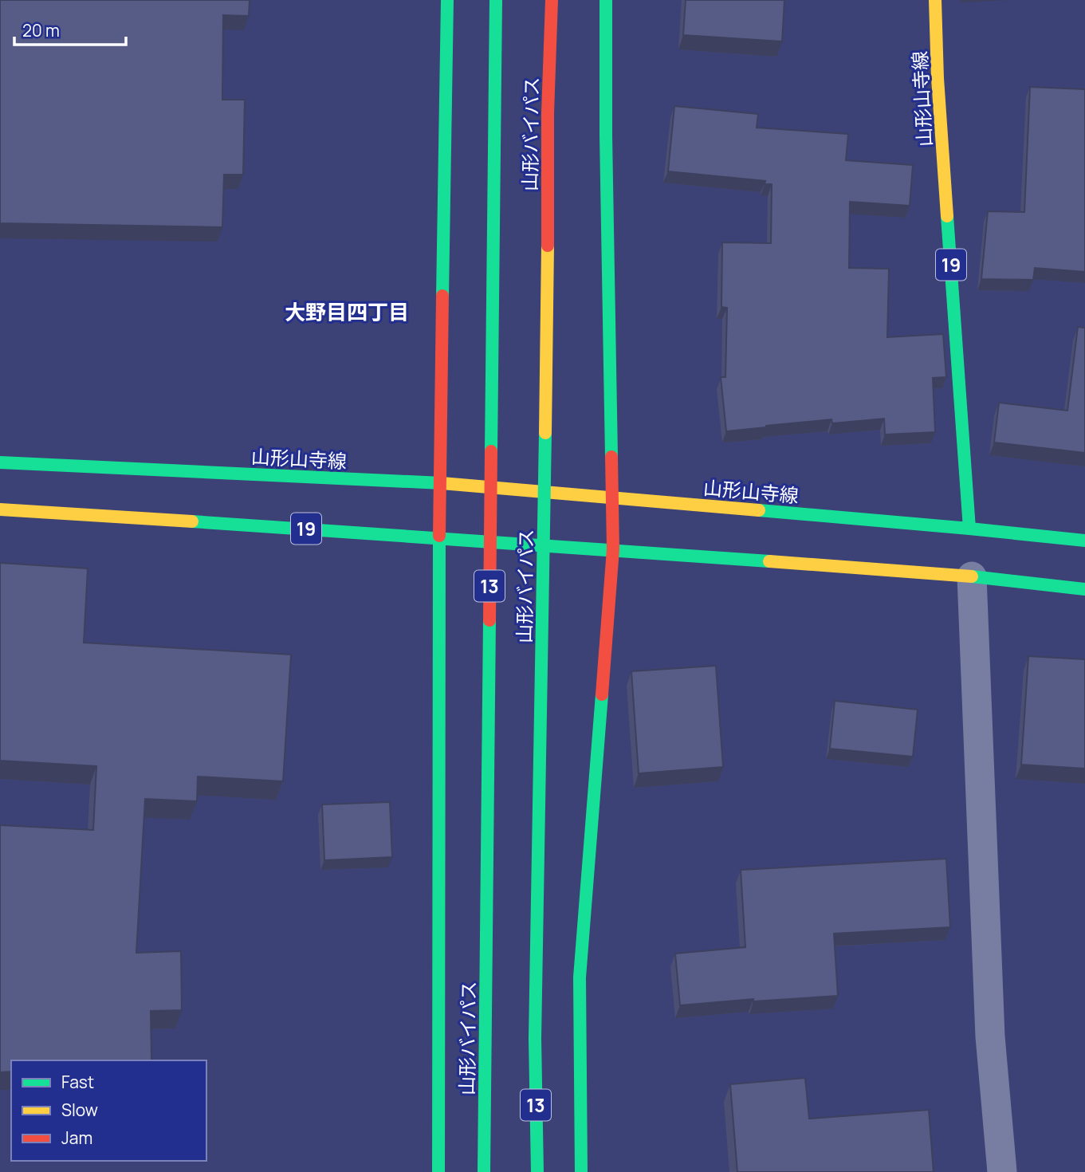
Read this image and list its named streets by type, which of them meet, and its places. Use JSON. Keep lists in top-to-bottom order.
{
  "streets": {
    "main road": [
      "山形山寺線",
      "山形バイパス",
      "19",
      "13"
    ]
  },
  "districts": ["大野目四丁目"],
  "legend": ["Fast", "Slow", "Jam"],
  "scale_bar": "20 m"
}
